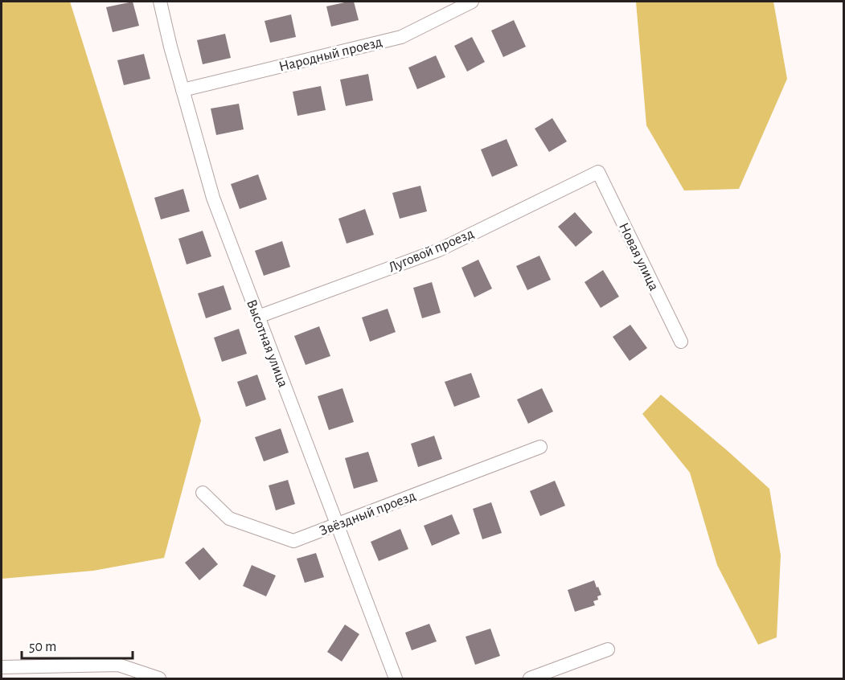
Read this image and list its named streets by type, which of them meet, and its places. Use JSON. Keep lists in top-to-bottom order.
{
  "streets": {
    "street": [
      "Народный проезд",
      "Луговой проезд",
      "Новая улица",
      "Высотная улица",
      "Звёздный проезд"
    ]
  },
  "crossings": [
    ["Народный проезд", "Высотная улица"],
    ["Луговой проезд", "Новая улица"],
    ["Луговой проезд", "Высотная улица"],
    ["Высотная улица", "Звёздный проезд"]
  ],
  "scale_bar": "50 m"
}
